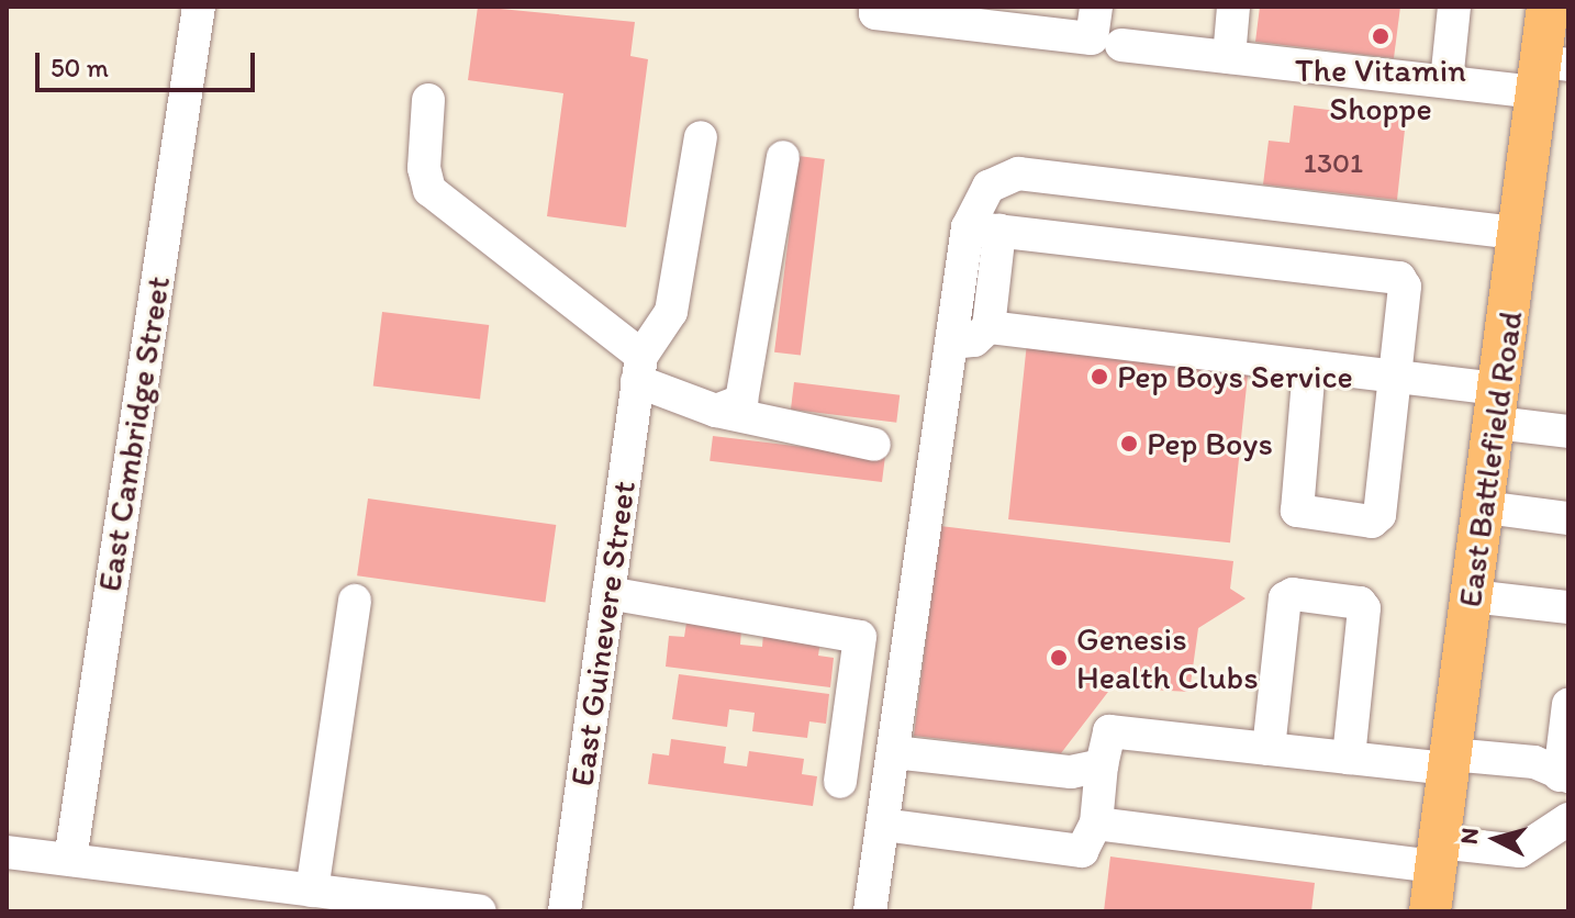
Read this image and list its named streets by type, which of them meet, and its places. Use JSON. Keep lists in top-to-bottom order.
{
  "streets": {
    "main road": ["East Battlefield Road"],
    "street": ["East Cambridge Street", "East Guinevere Street"]
  },
  "places": [
    "The Vitamin Shoppe",
    "Pep Boys Service",
    "Pep Boys",
    "Genesis Health Clubs"
  ],
  "house_numbers": ["1301"],
  "scale_bar": "50 m",
  "north": "left"
}
